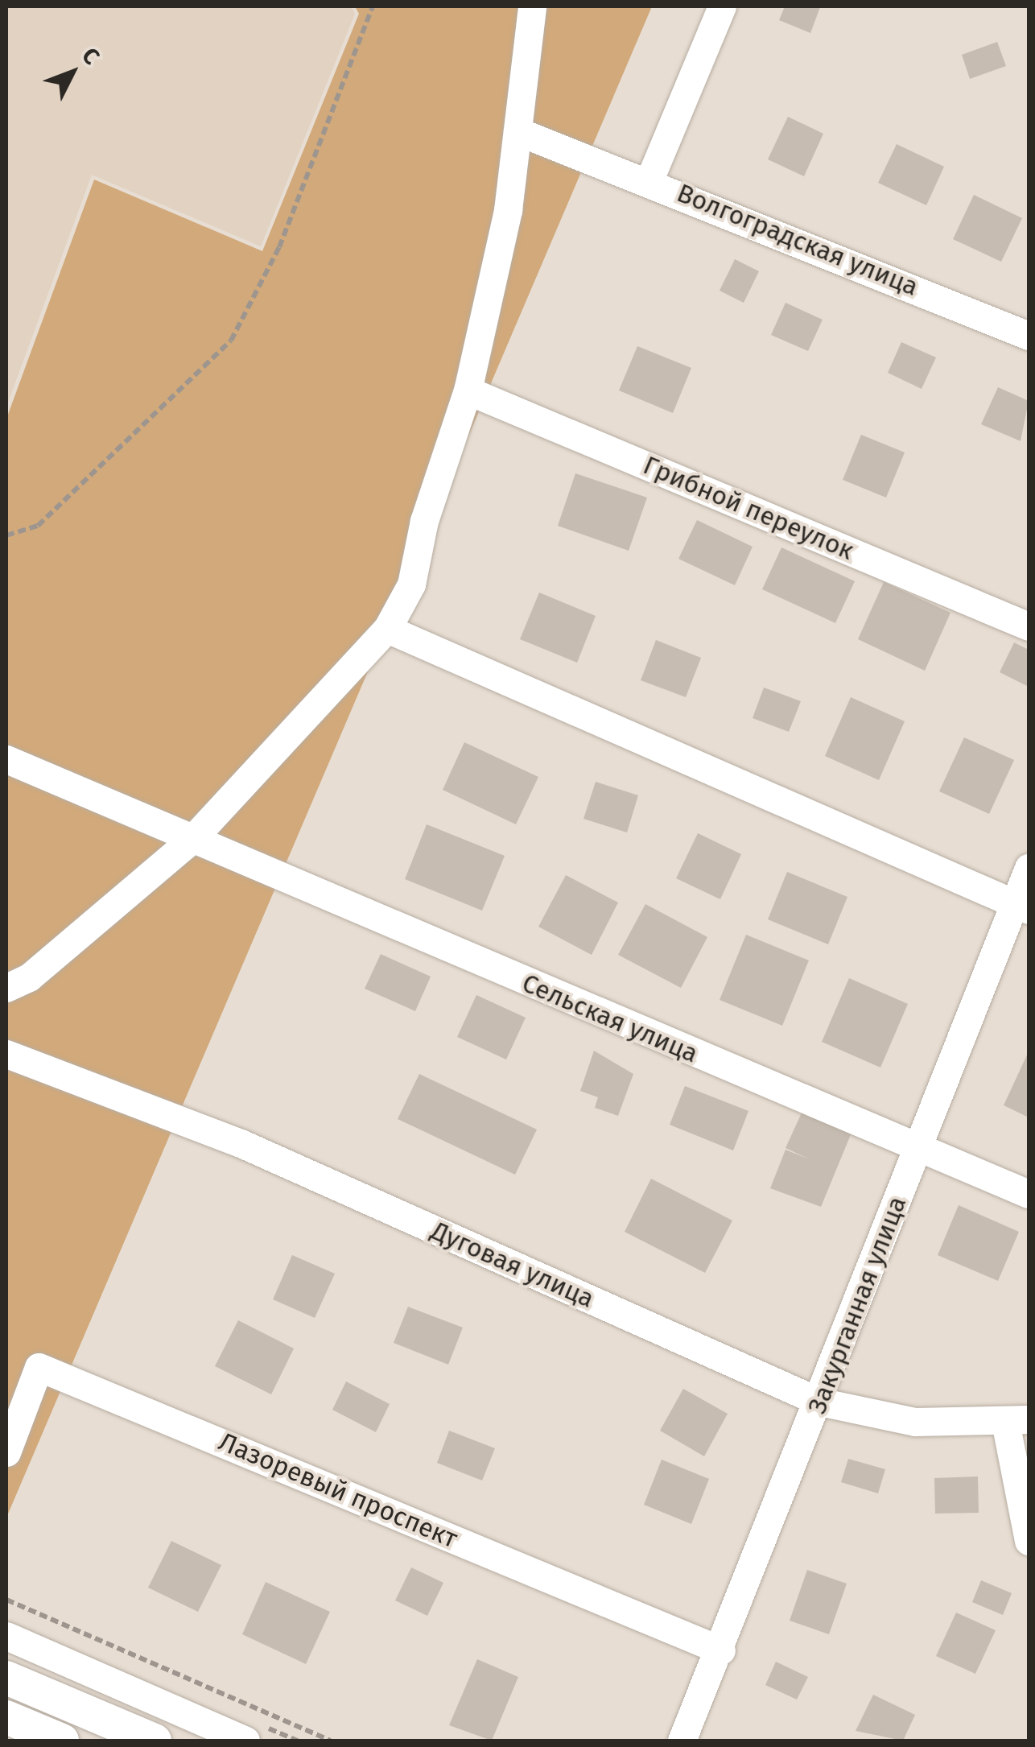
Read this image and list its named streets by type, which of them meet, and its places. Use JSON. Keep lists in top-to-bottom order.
{
  "streets": {
    "street": [
      "Волгоградская улица",
      "Грибной переулок",
      "Сельская улица",
      "Дуговая улица",
      "Закурганная улица",
      "Лазоревый проспект"
    ]
  },
  "crossings": [
    ["Сельская улица", "Закурганная улица"],
    ["Дуговая улица", "Закурганная улица"],
    ["Закурганная улица", "Лазоревый проспект"]
  ],
  "north": "top right"
}
